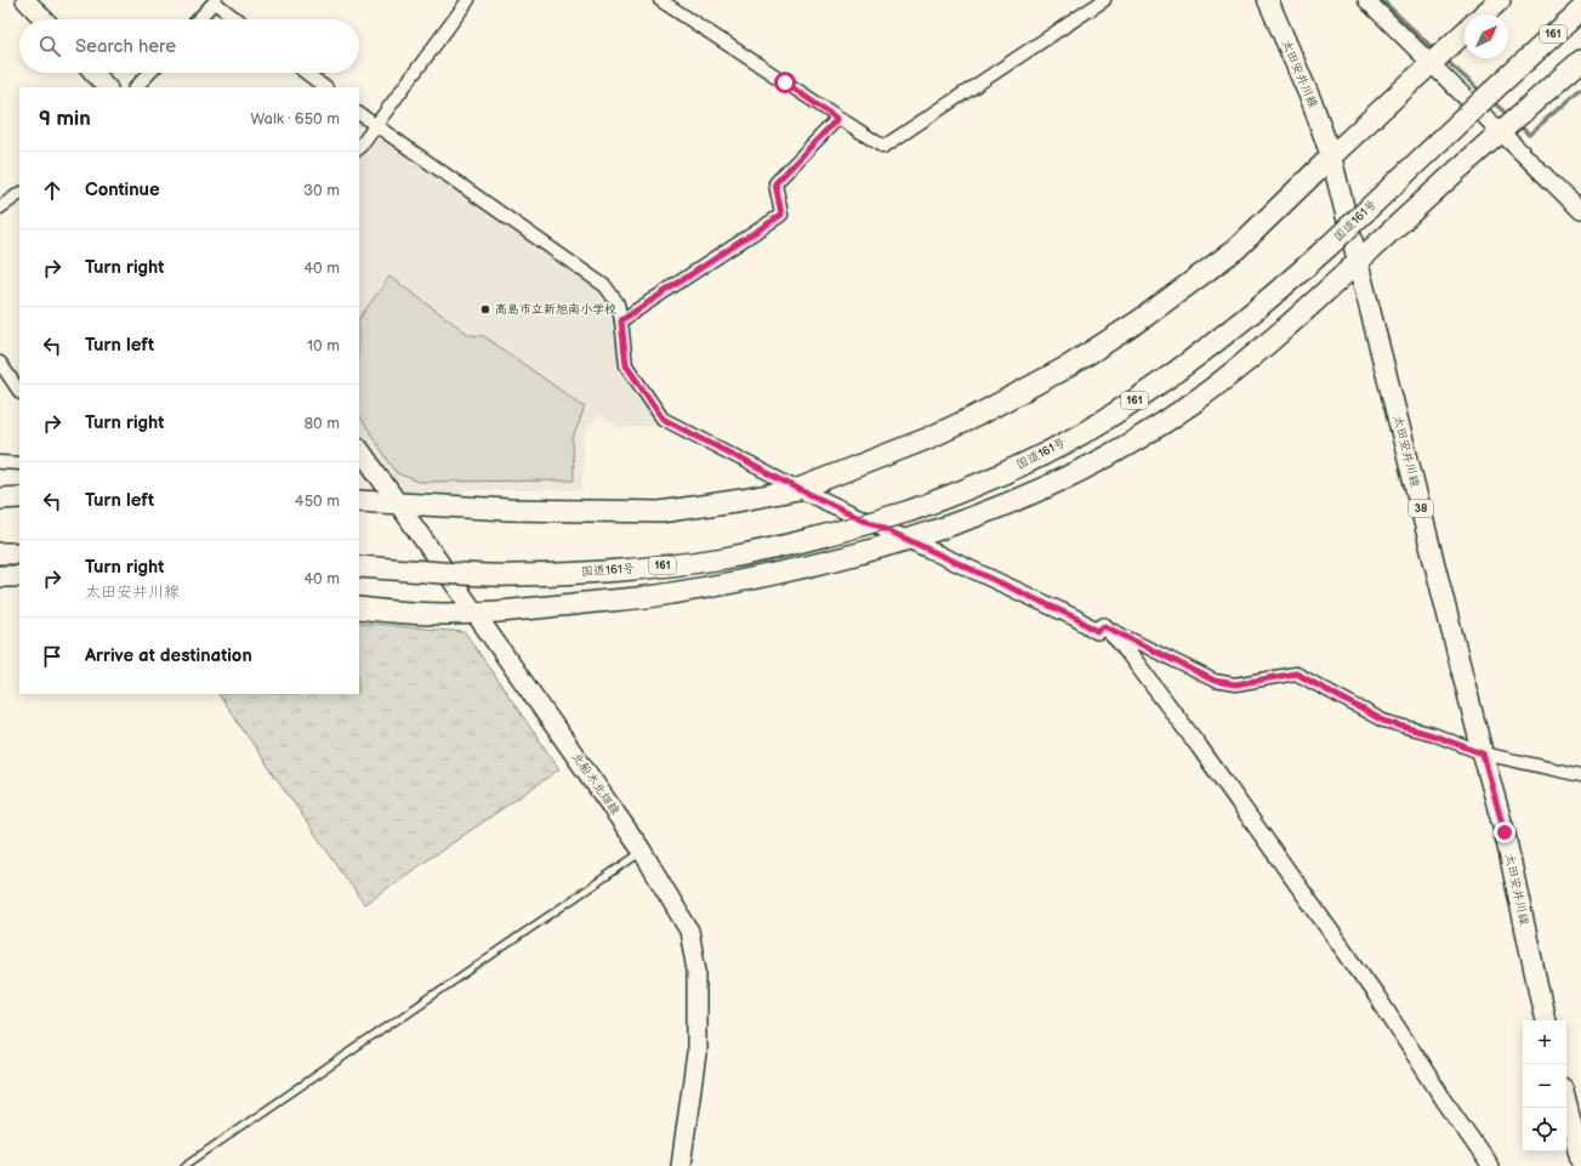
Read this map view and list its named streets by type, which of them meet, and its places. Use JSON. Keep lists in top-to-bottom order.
{
  "streets": {
    "highway": ["161", "国道161号"],
    "main road": ["太田安井川線", "38", "北船木北畑線"]
  },
  "places": ["高島市立新旭南小学校"],
  "north": "top right",
  "page": {
    "search": "Search here",
    "heading": ["9 min", "Walk · 650 m"],
    "list": [
      ["Continue", "30 m"],
      ["Turn right", "40 m"],
      ["Turn left", "10 m"],
      ["Turn right", "80 m"],
      ["Turn left", "450 m"],
      ["Turn right", "太田安井川線", "40 m"],
      "Arrive at destination"
    ],
    "map_buttons": ["+", "−"]
  }
}
